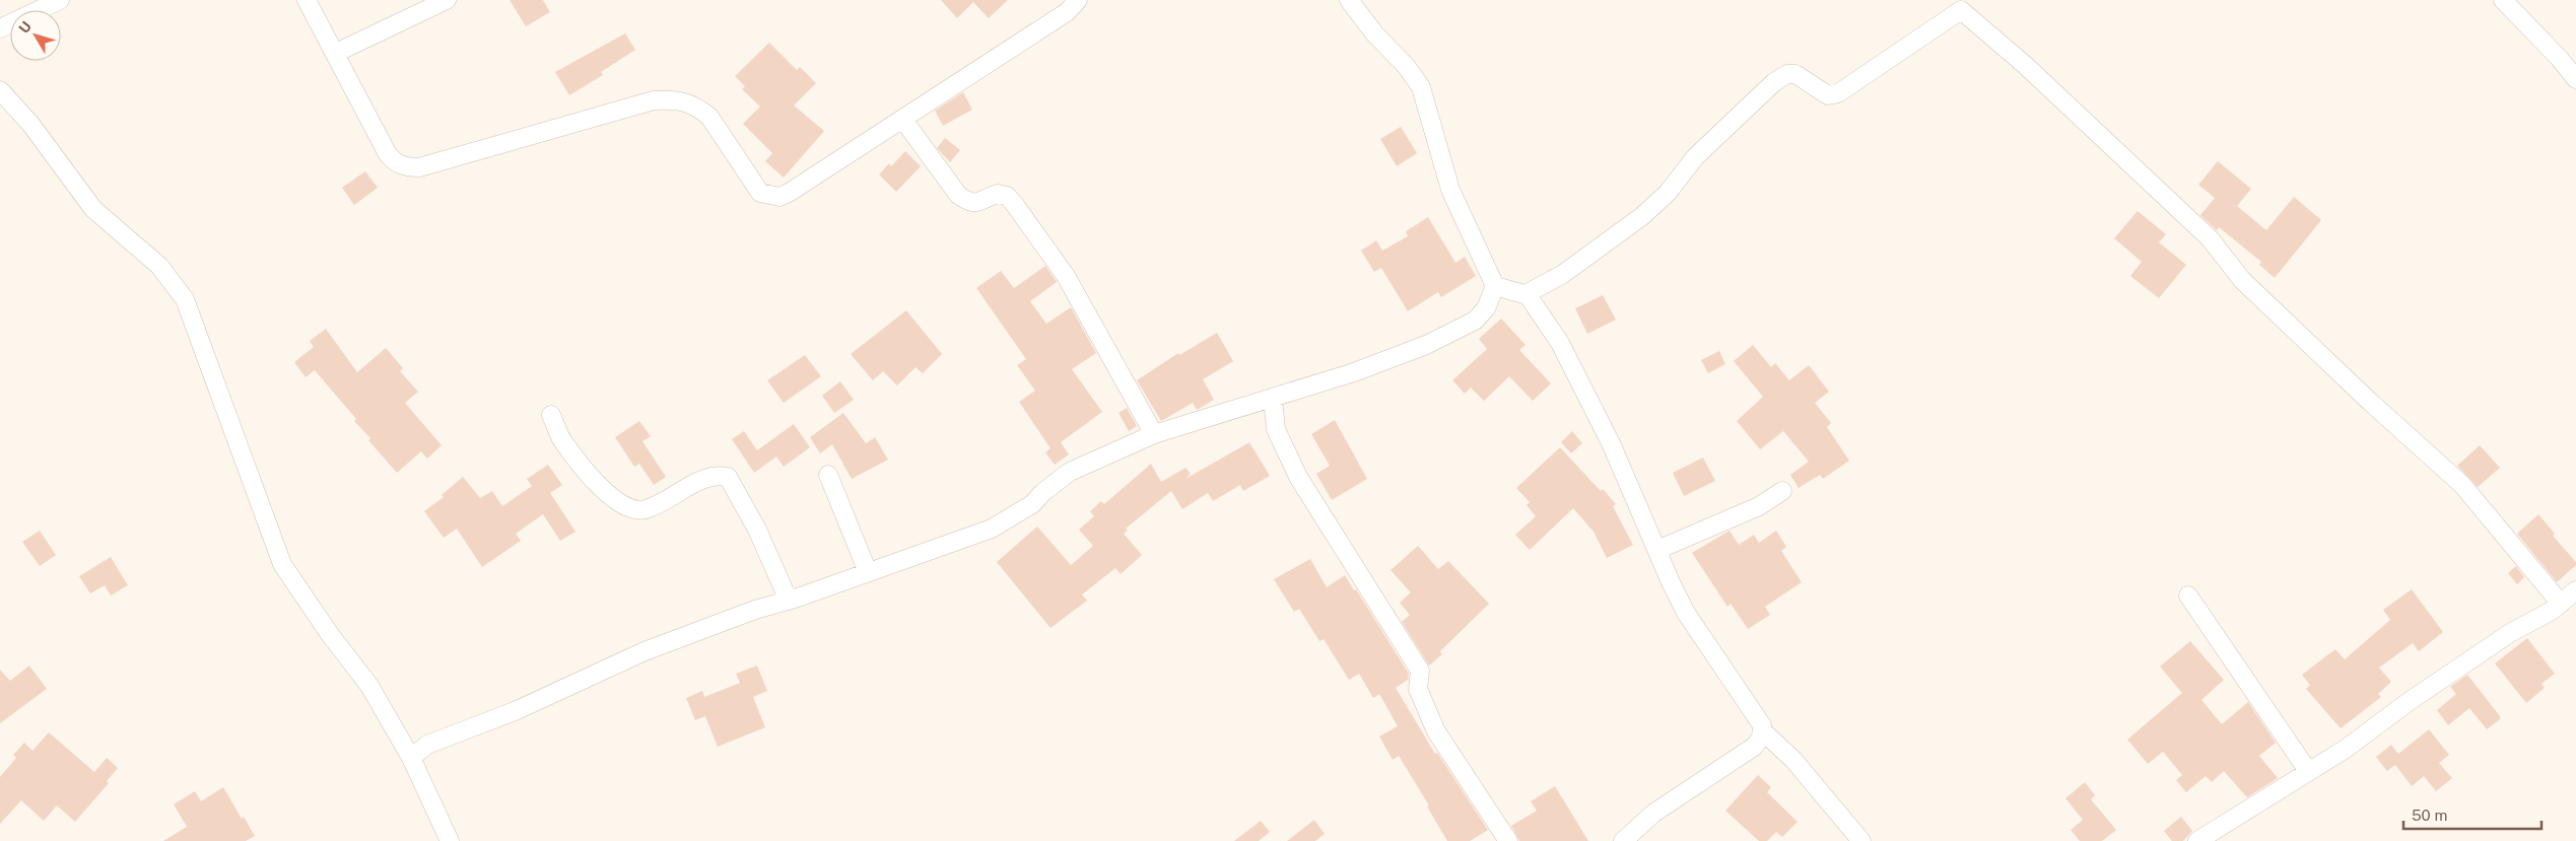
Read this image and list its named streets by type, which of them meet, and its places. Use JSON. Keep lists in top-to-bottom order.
{
  "scale_bar": "50 m",
  "north": "top left"
}
